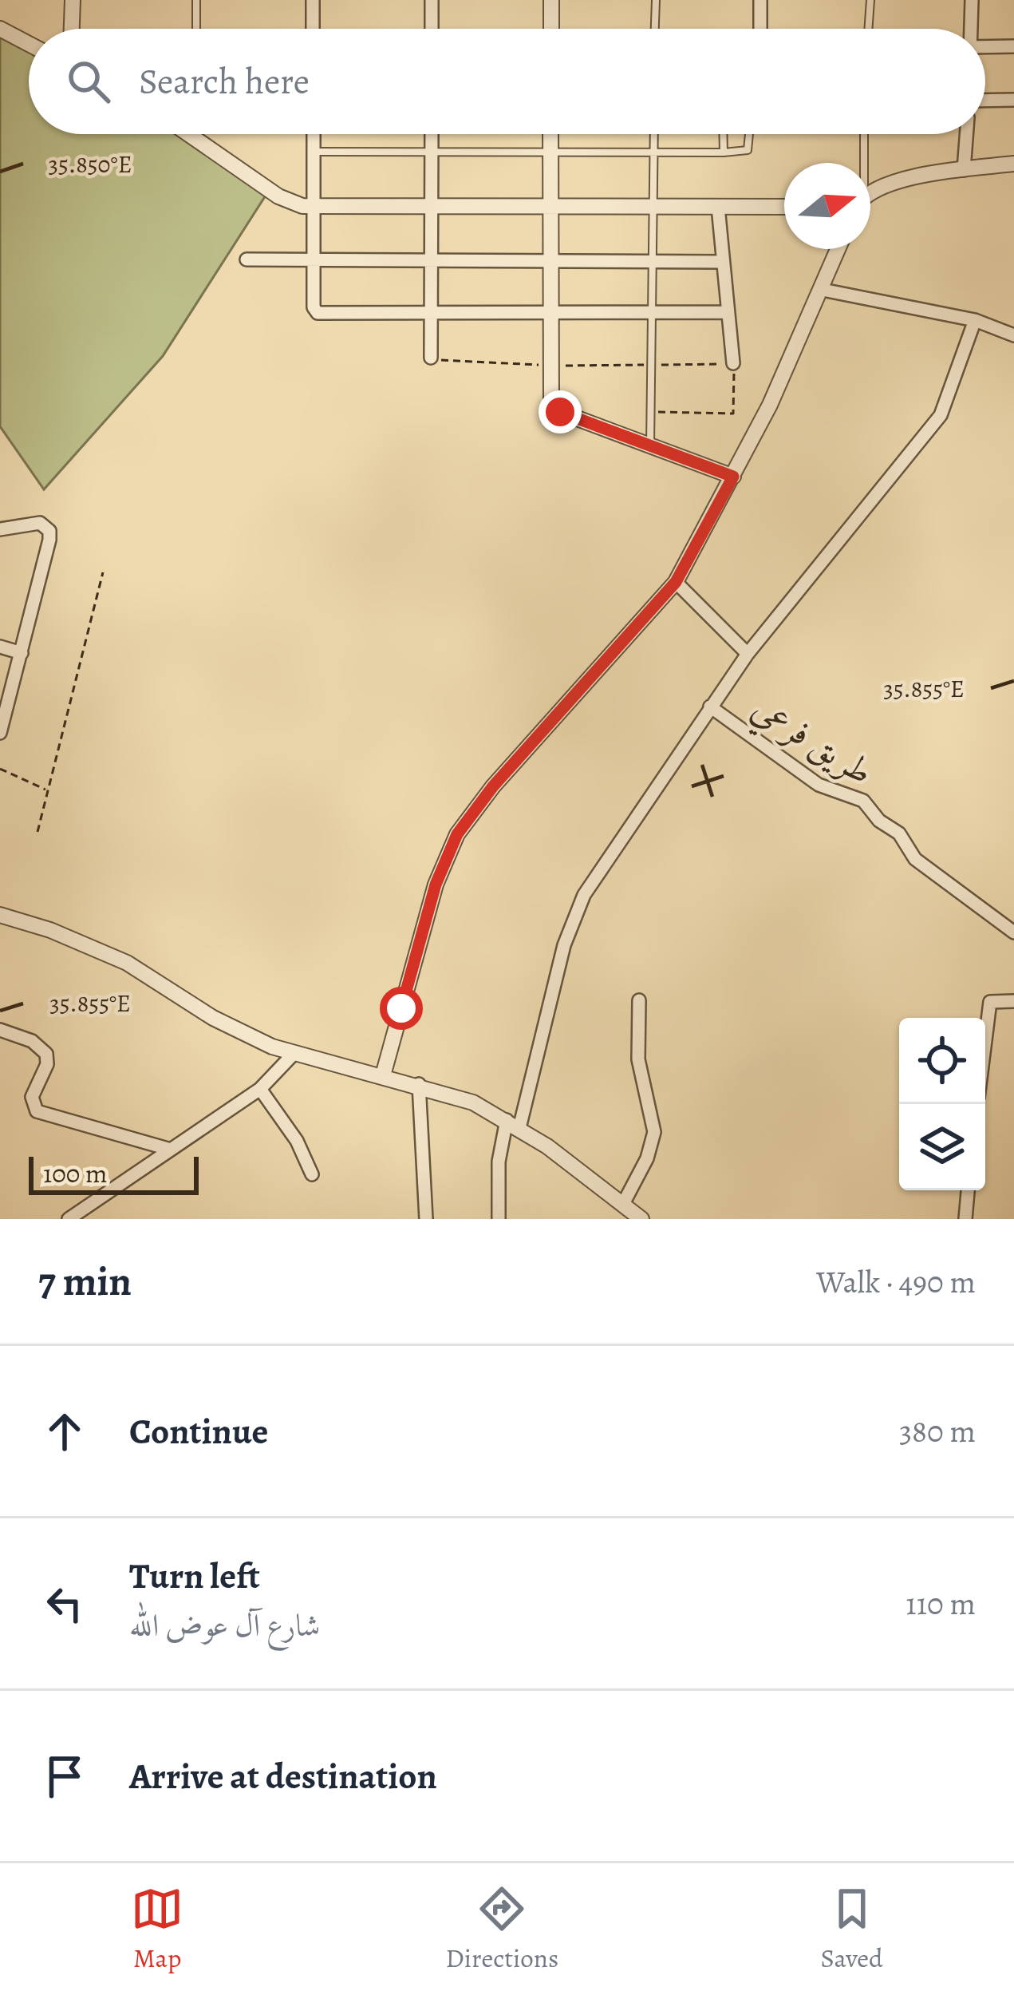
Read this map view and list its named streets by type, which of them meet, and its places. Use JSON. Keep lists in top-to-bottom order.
{
  "streets": {
    "street": ["طريق فرعي"]
  },
  "scale_bar": "100 m",
  "north": "right",
  "page": {
    "search": "Search here",
    "scale": "100 m",
    "heading": ["7 min", "Walk · 490 m"],
    "list": [
      ["Continue", "380 m"],
      ["Turn left", "شارع آل عوض الله", "110 m"],
      "Arrive at destination"
    ],
    "nav": ["Map", "Directions", "Saved"]
  },
  "coordinates": ["35.850°E", "35.855°E"]
}
